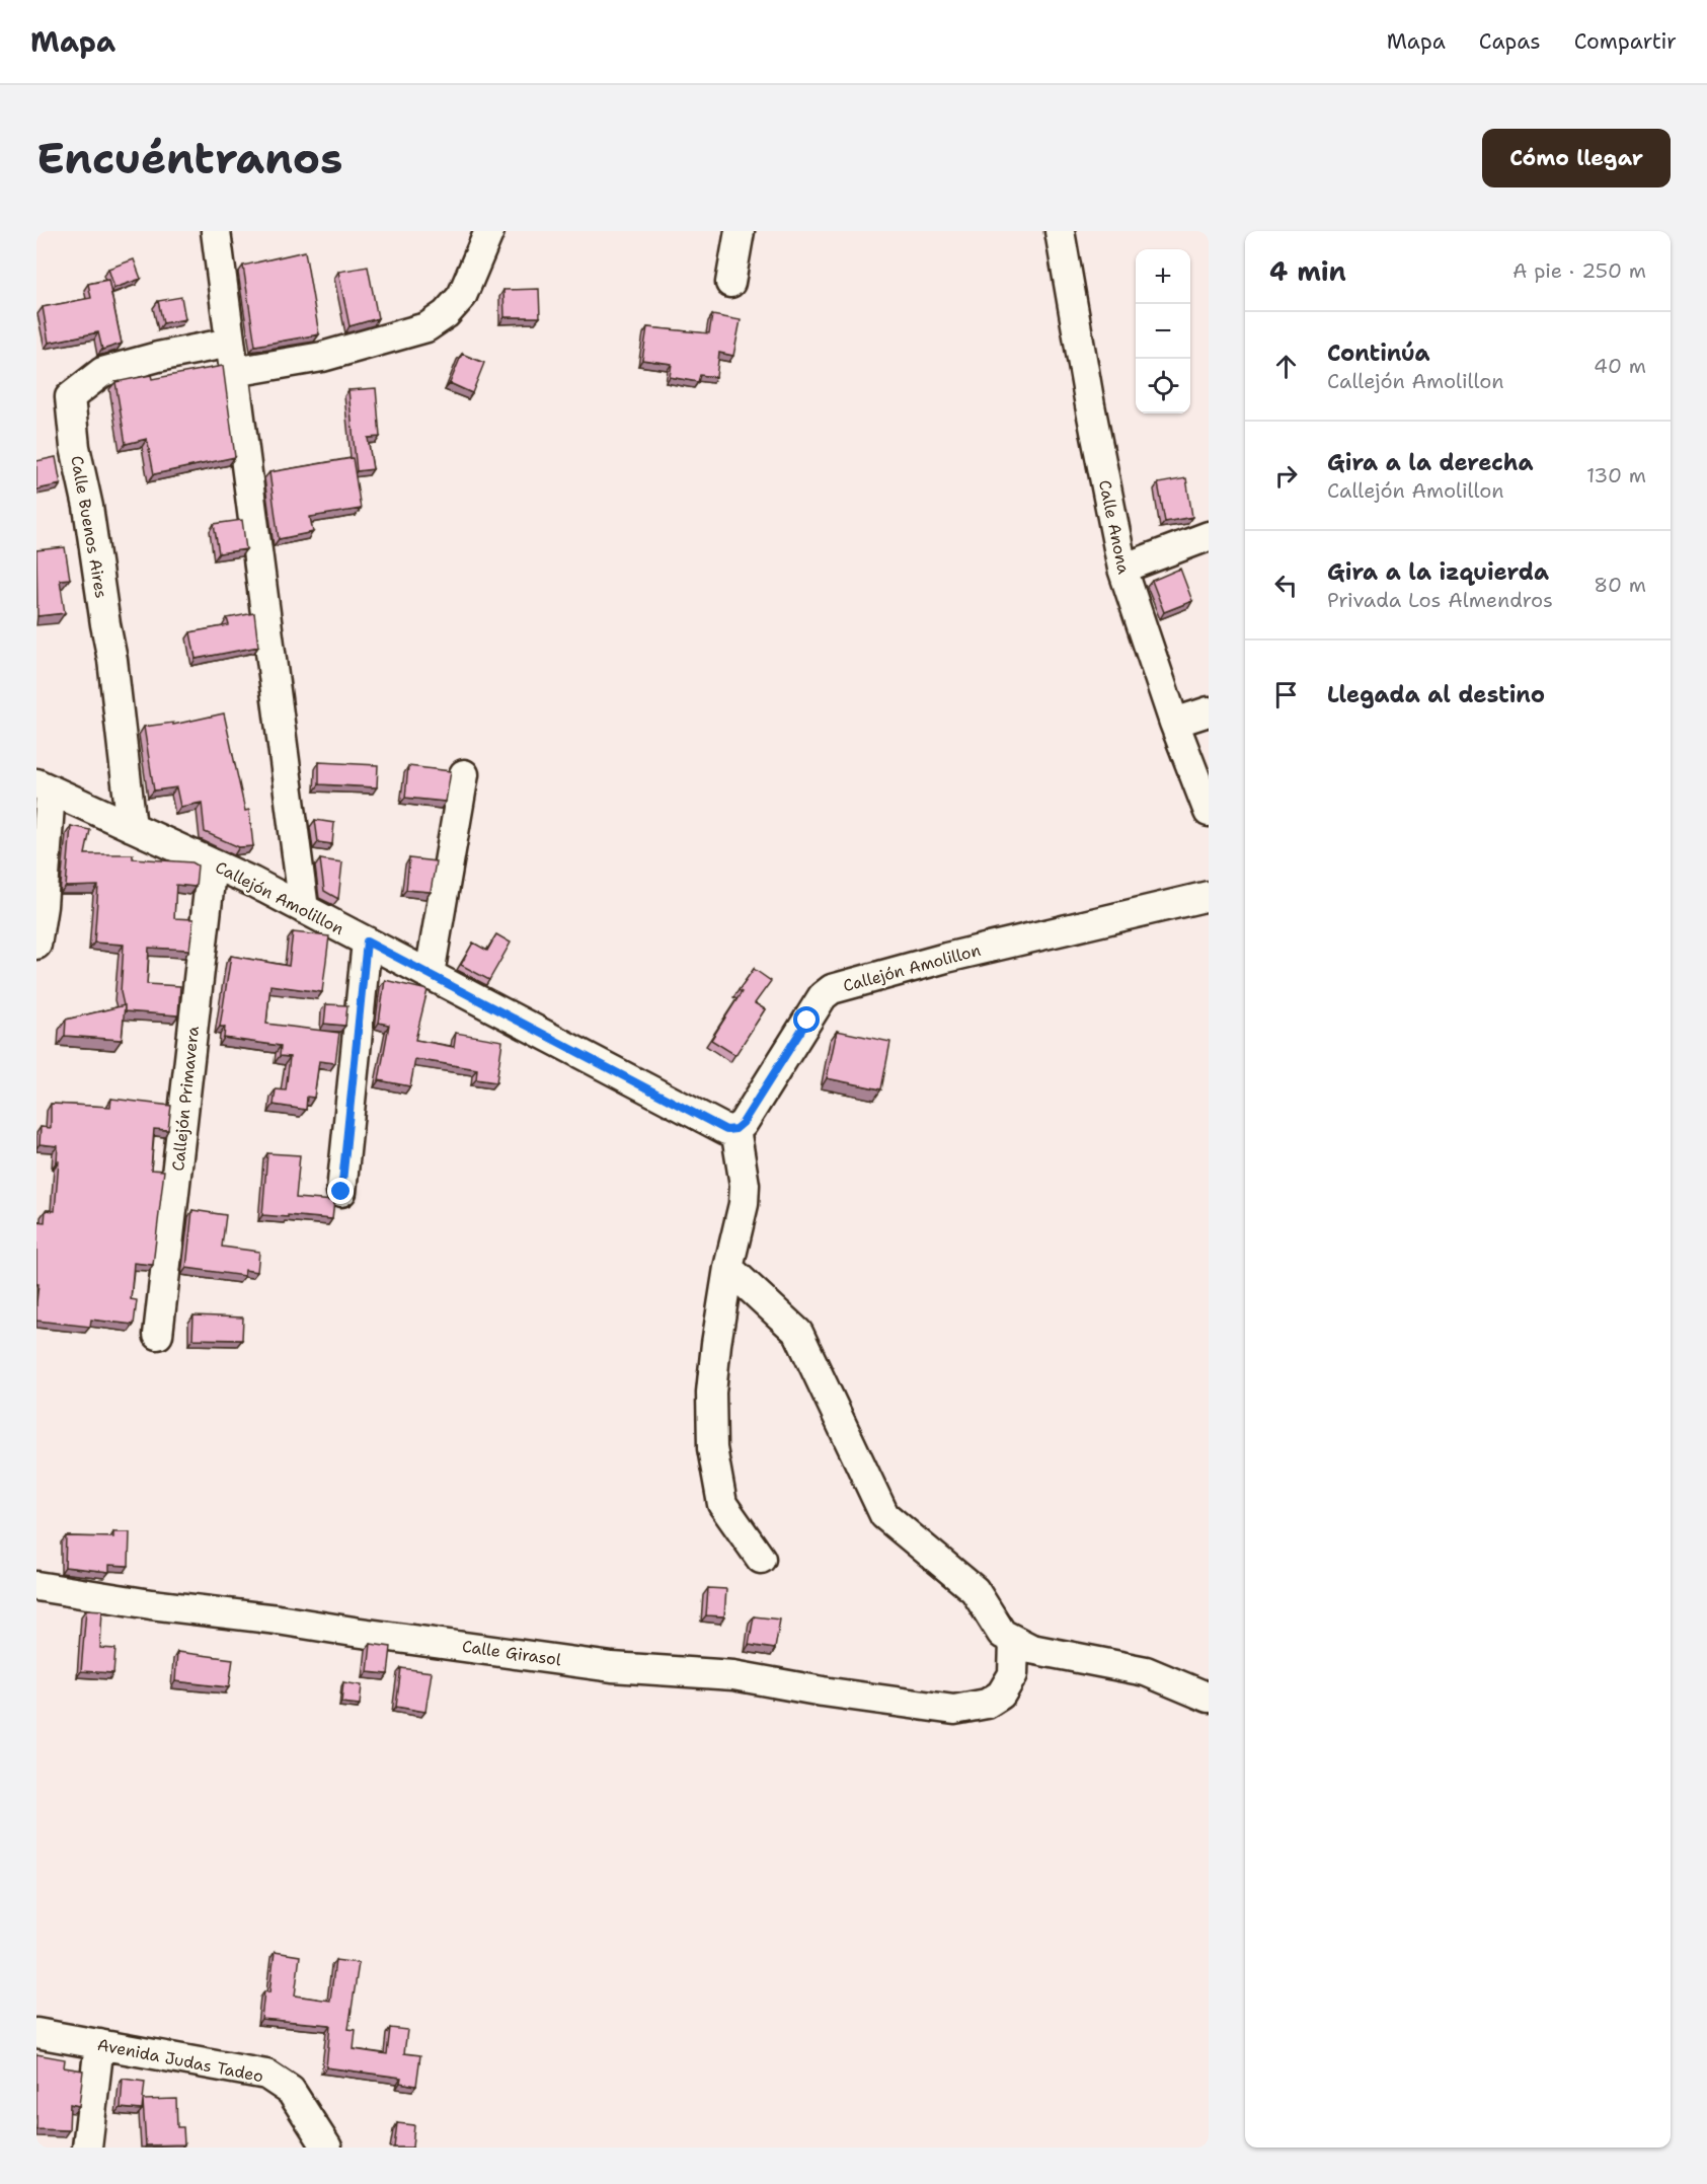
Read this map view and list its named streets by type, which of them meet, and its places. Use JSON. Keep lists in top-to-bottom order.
{
  "streets": {
    "street": [
      "Calle Buenos Aires",
      "Calle Anona",
      "Callejón Amolillon",
      "Callejón Primavera",
      "Calle Girasol",
      "Avenida Judas Tadeo"
    ]
  },
  "crossings": [
    ["Calle Buenos Aires", "Callejón Amolillon"],
    ["Callejón Amolillon", "Callejón Primavera"]
  ],
  "page": {
    "header": "Mapa",
    "nav": ["Mapa", "Capas", "Compartir"],
    "buttons": "Cómo llegar",
    "title": "Encuéntranos",
    "heading": ["4 min", "A pie · 250 m"],
    "map_buttons": ["+", "−"],
    "list": [
      ["Continúa", "Callejón Amolillon", "40 m"],
      ["Gira a la derecha", "Callejón Amolillon", "130 m"],
      ["Gira a la izquierda", "Privada Los Almendros", "80 m"],
      "Llegada al destino"
    ]
  }
}
